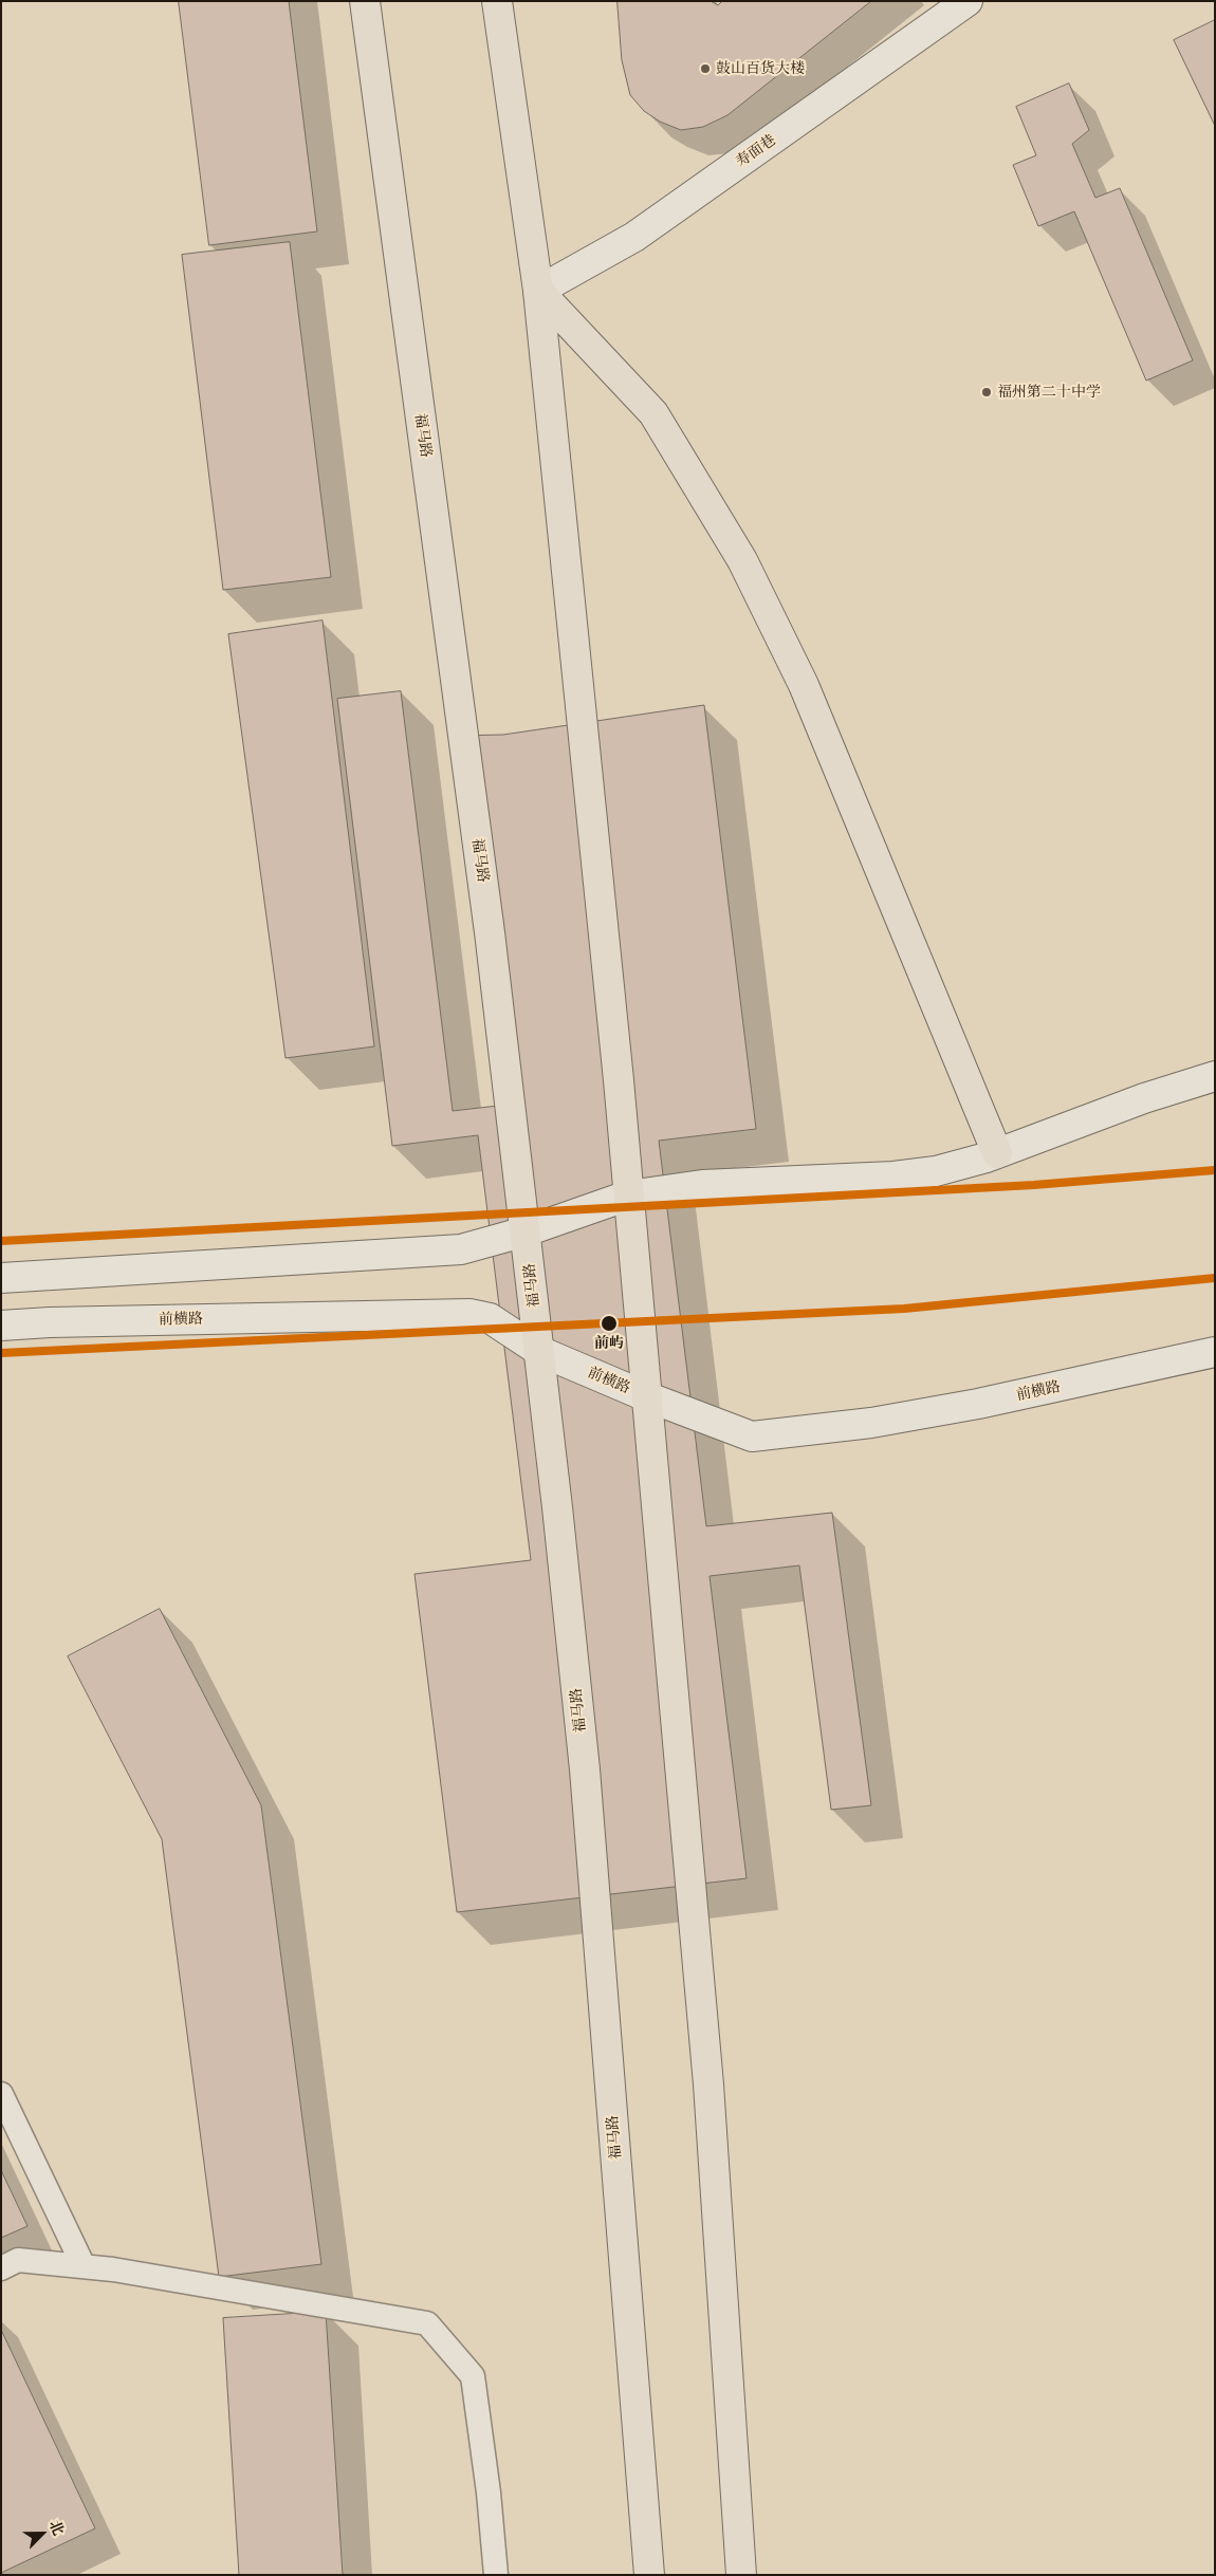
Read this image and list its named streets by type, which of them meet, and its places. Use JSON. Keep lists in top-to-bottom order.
{
  "streets": {
    "main road": ["寿面巷", "福马路", "前横路"]
  },
  "crossings": [
    ["福马路", "前横路"]
  ],
  "places": ["鼓山百货大楼", "福州第二十中学", "前屿"],
  "north": "top right"
}
